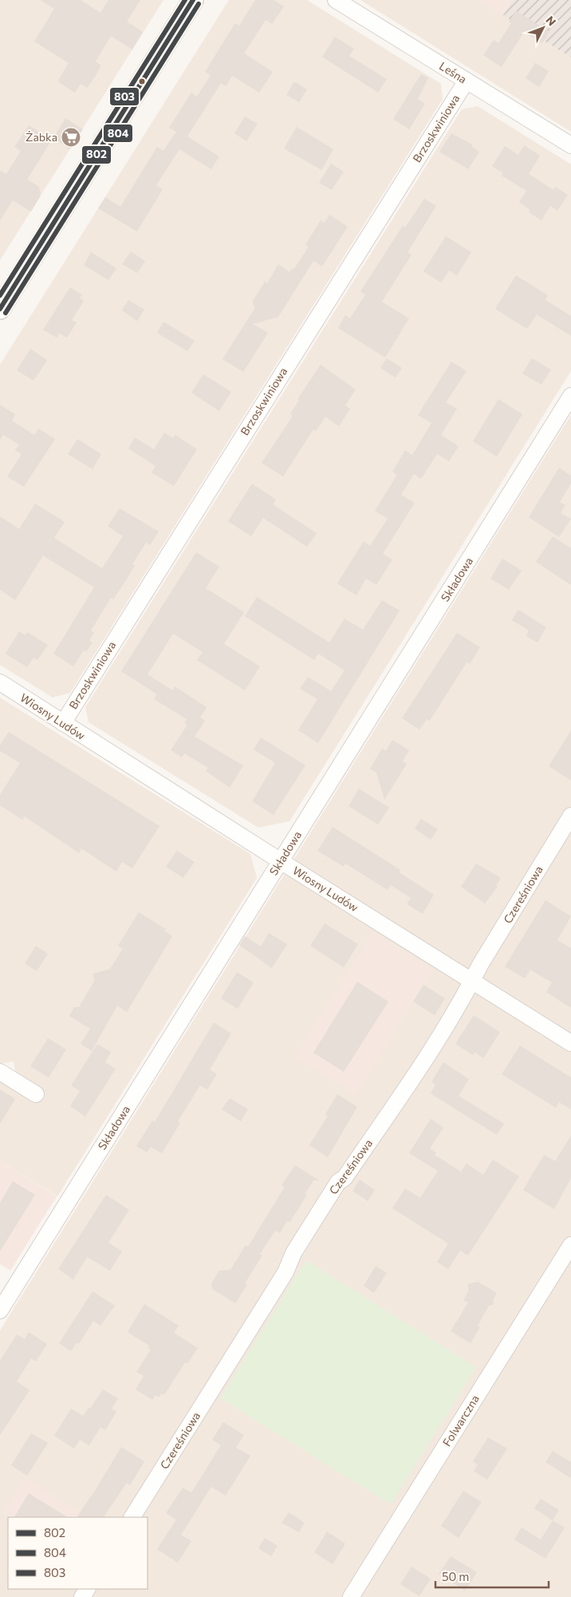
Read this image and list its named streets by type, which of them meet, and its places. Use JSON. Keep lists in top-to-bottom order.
{
  "streets": {
    "street": [
      "Leśna",
      "Brzoskwiniowa",
      "Składowa",
      "Wiosny Ludów",
      "Czereśniowa",
      "Folwarczna"
    ]
  },
  "crossings": [
    ["Leśna", "Brzoskwiniowa"],
    ["Brzoskwiniowa", "Wiosny Ludów"],
    ["Składowa", "Wiosny Ludów"],
    ["Wiosny Ludów", "Czereśniowa"]
  ],
  "places": {
    "supermarket": ["Żabka"]
  },
  "lines": ["transit line 802", "transit line 803", "transit line 804"],
  "legend": ["802", "804", "803"],
  "scale_bar": "50 m",
  "north": "top right"
}
